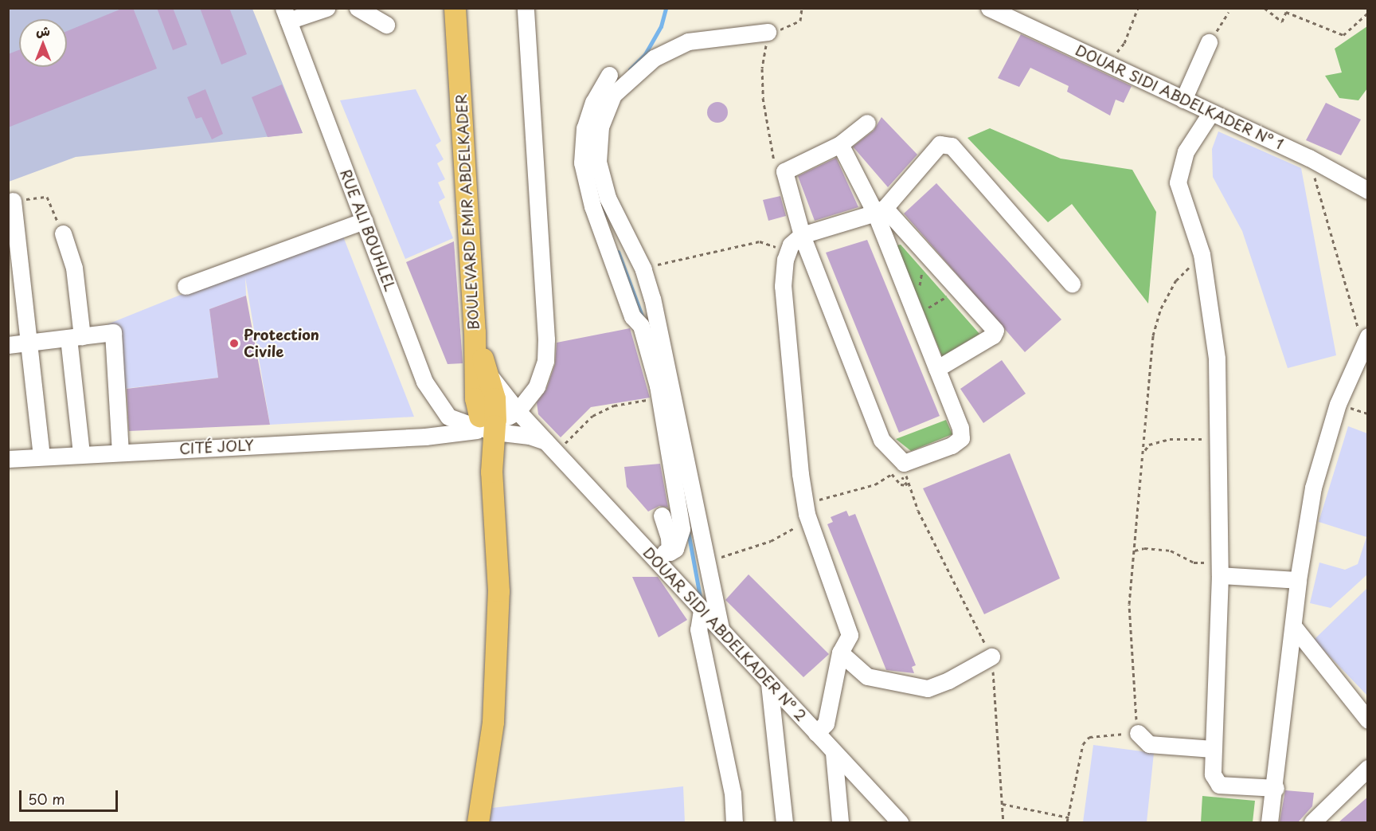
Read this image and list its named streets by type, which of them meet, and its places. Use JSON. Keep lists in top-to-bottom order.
{
  "streets": {
    "main road": ["BOULEVARD EMIR ABDELKADER"],
    "street": [
      "DOUAR SIDI ABDELKADER N° 1",
      "RUE ALI BOUHLEL",
      "CITÉ JOLY",
      "DOUAR SIDI ABDELKADER N° 2"
    ]
  },
  "crossings": [
    ["BOULEVARD EMIR ABDELKADER", "CITÉ JOLY"]
  ],
  "places": ["Protection Civile"],
  "scale_bar": "50 m",
  "north": "top"
}
